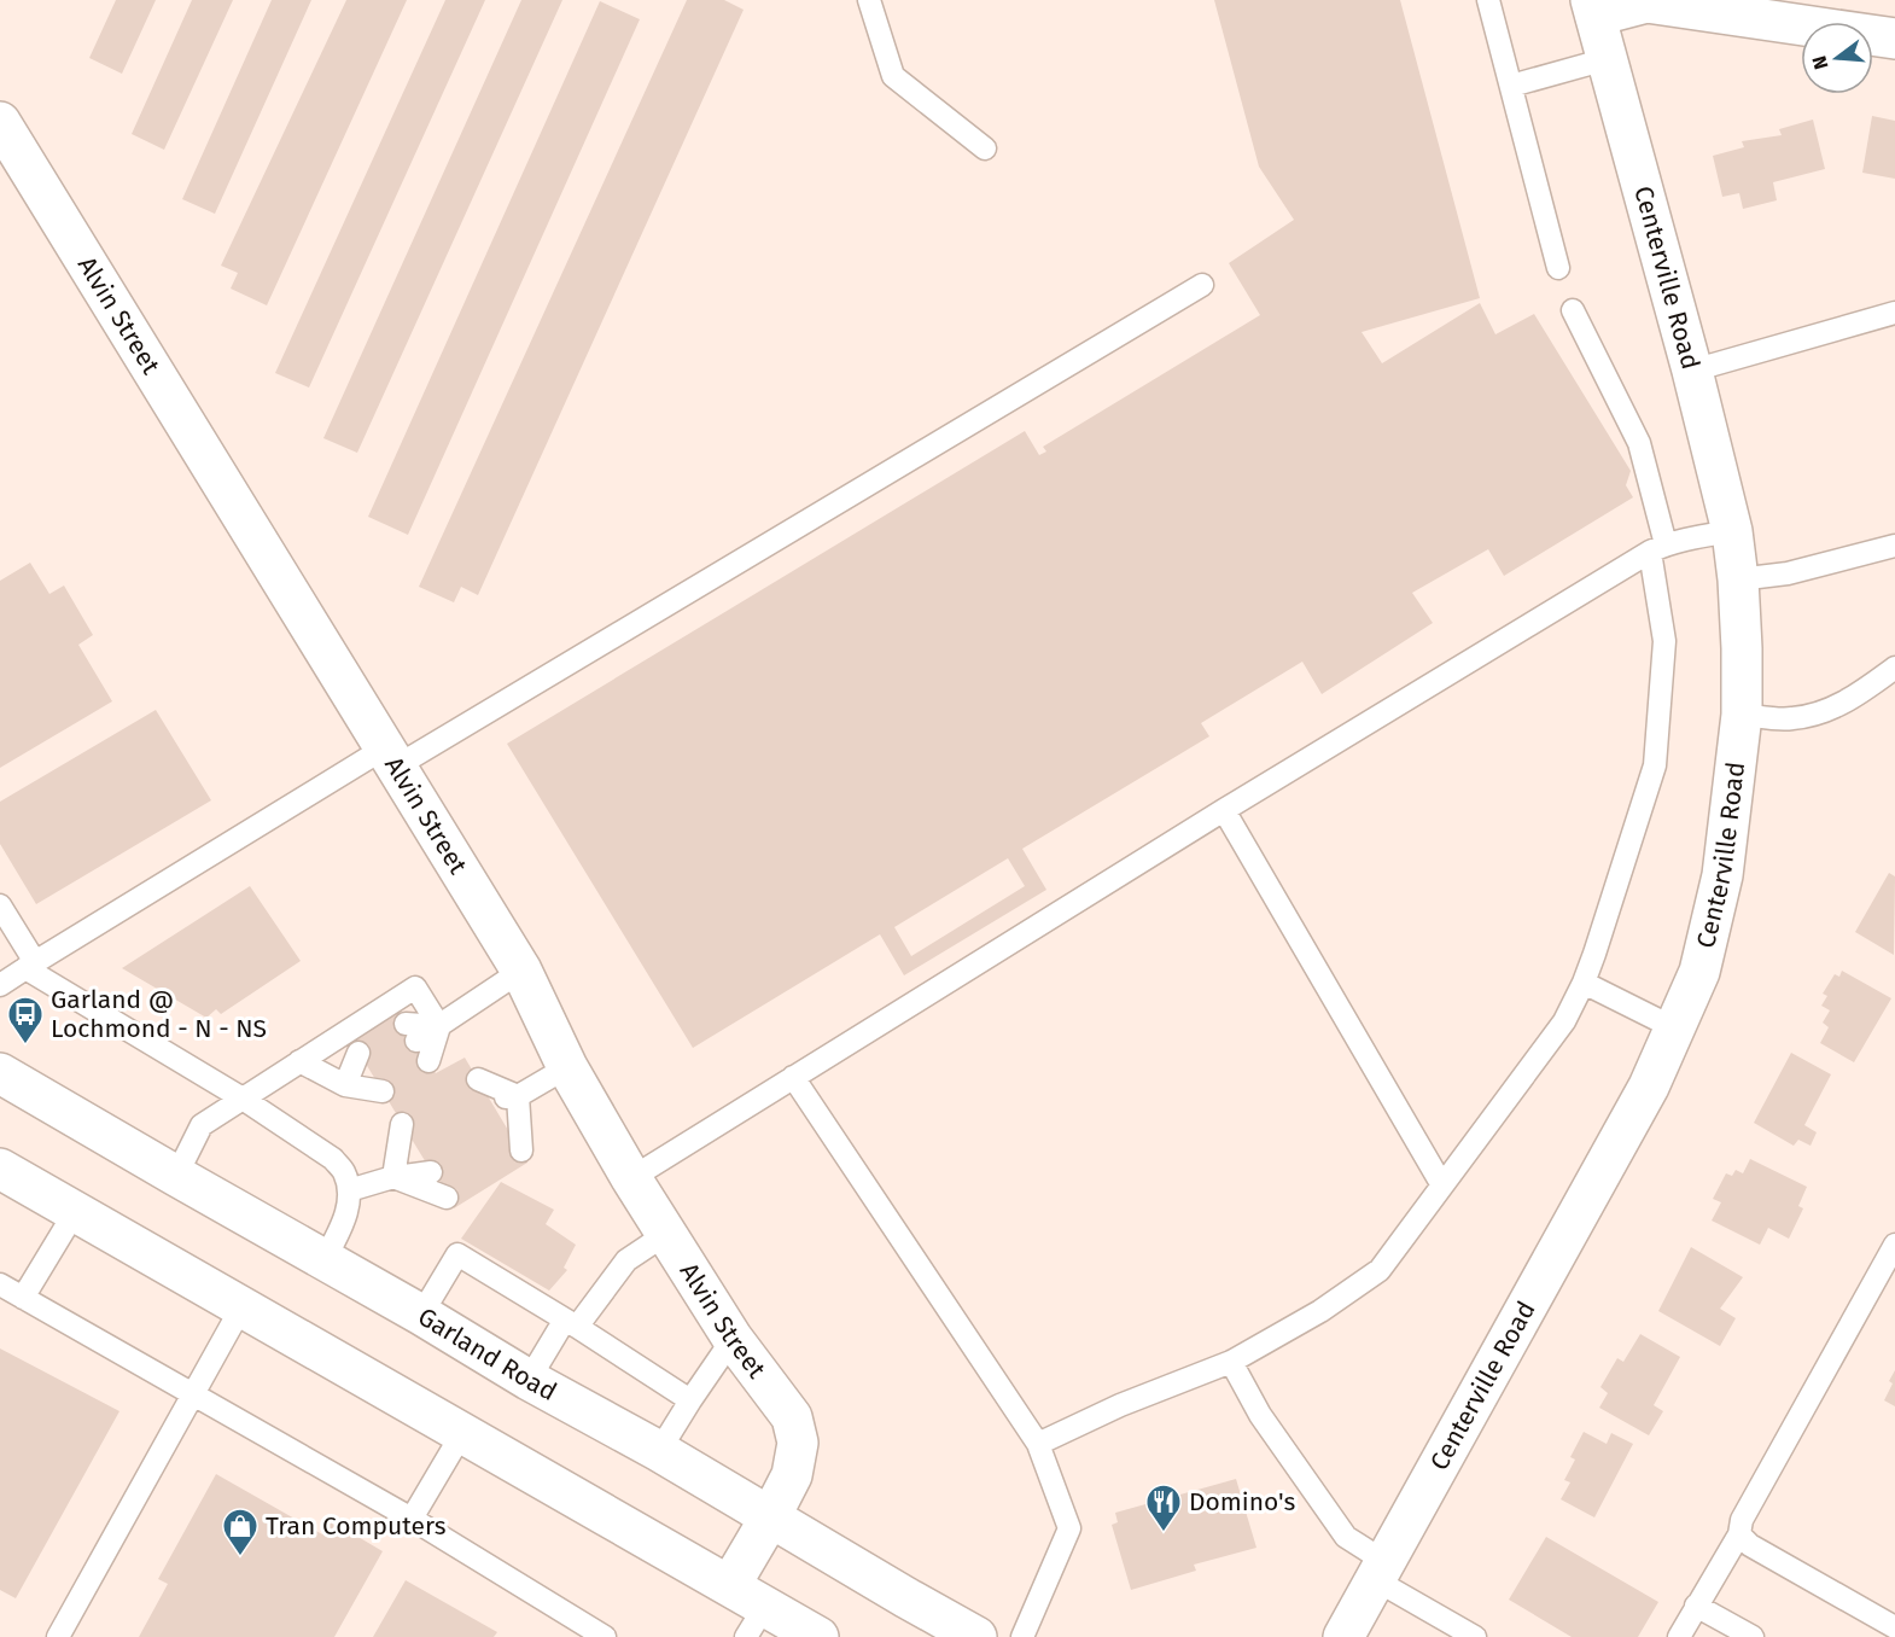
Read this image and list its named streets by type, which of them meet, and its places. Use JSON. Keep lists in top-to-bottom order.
{
  "streets": {
    "street": ["Centerville Road", "Alvin Street", "Garland Road"]
  },
  "crossings": [
    ["Alvin Street", "Garland Road"]
  ],
  "places": {
    "bus stop": ["Garland @ Lochmond - N - NS"],
    "restaurant": ["Domino's"],
    "shop": ["Tran Computers"]
  },
  "north": "left"
}
